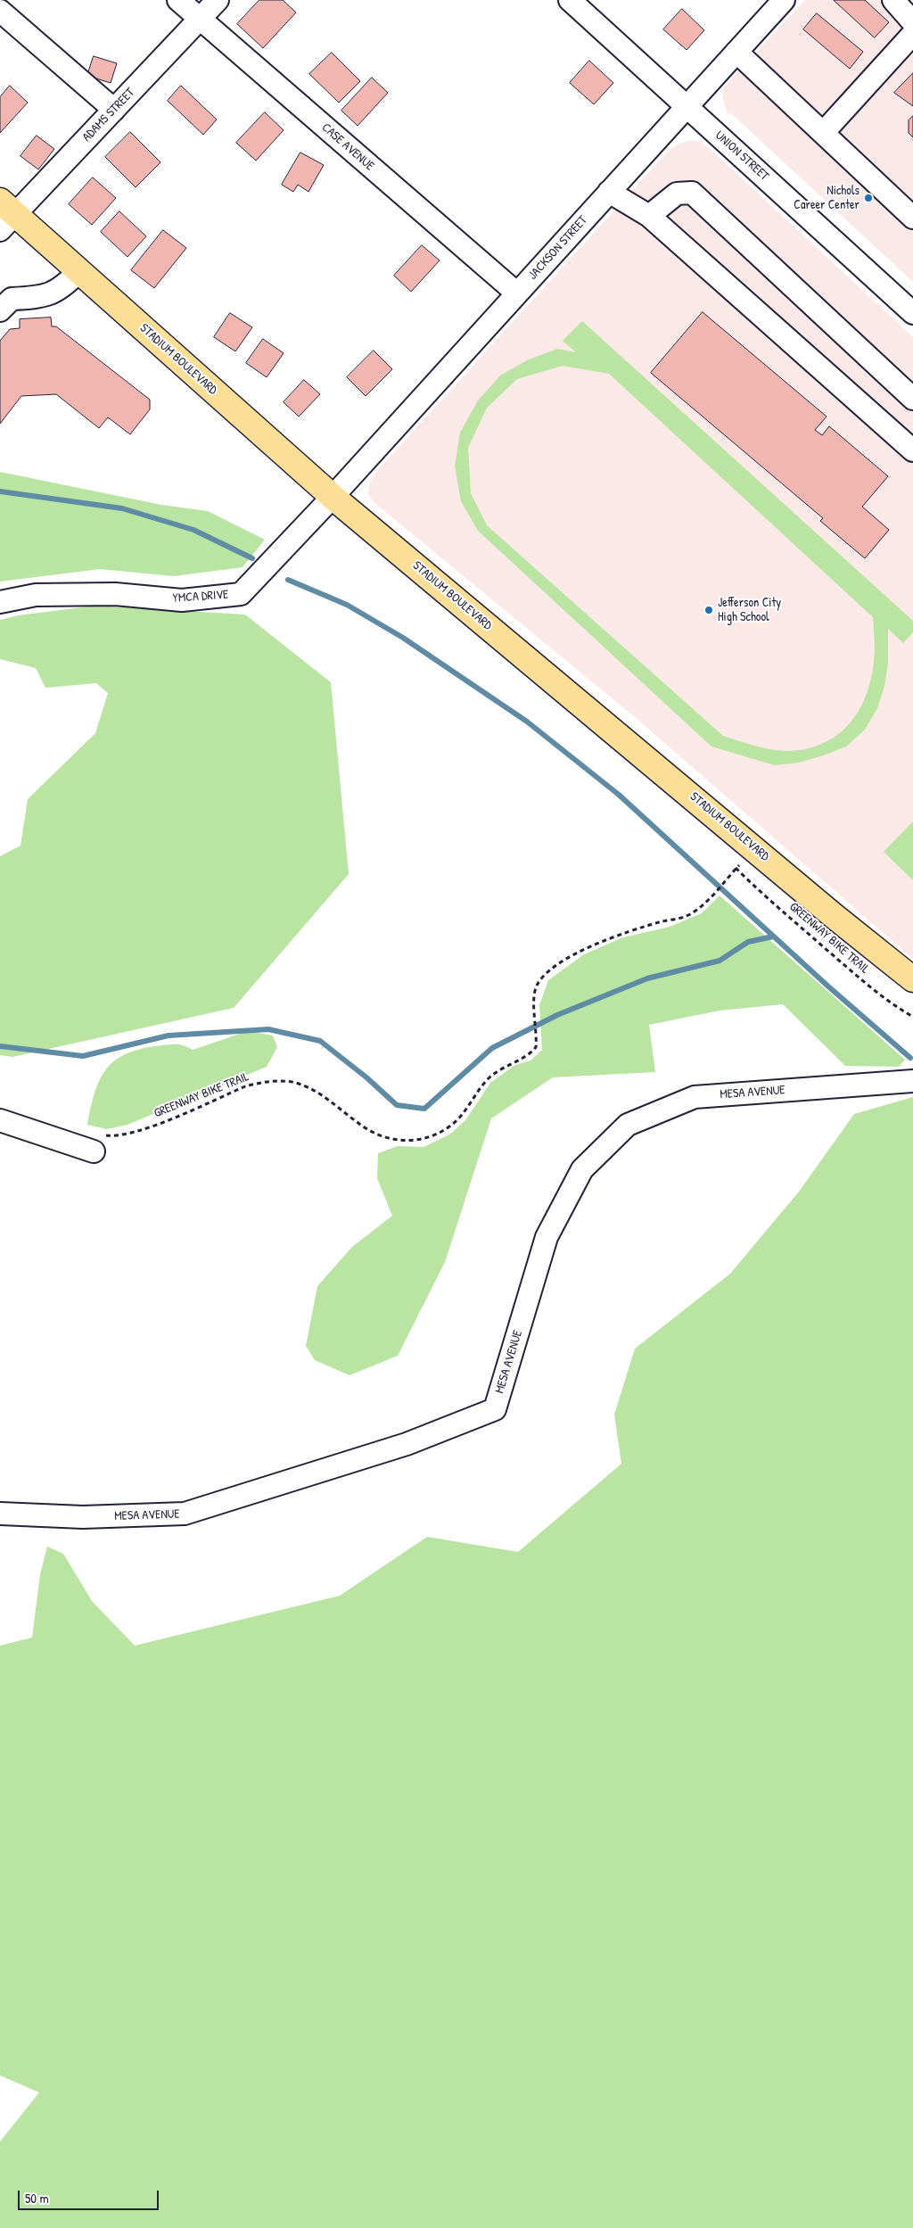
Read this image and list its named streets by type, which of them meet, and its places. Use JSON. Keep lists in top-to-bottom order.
{
  "streets": {
    "main road": ["STADIUM BOULEVARD"],
    "street": [
      "ADAMS STREET",
      "CASE AVENUE",
      "UNION STREET",
      "JACKSON STREET",
      "YMCA DRIVE",
      "MESA AVENUE"
    ],
    "path": ["GREENWAY BIKE TRAIL"]
  },
  "crossings": [
    ["ADAMS STREET", "CASE AVENUE"],
    ["ADAMS STREET", "STADIUM BOULEVARD"],
    ["CASE AVENUE", "JACKSON STREET"],
    ["UNION STREET", "JACKSON STREET"],
    ["JACKSON STREET", "STADIUM BOULEVARD"],
    ["JACKSON STREET", "YMCA DRIVE"],
    ["STADIUM BOULEVARD", "YMCA DRIVE"]
  ],
  "places": ["Nichols Career Center", "Jefferson City High School"],
  "scale_bar": "50 m"
}
